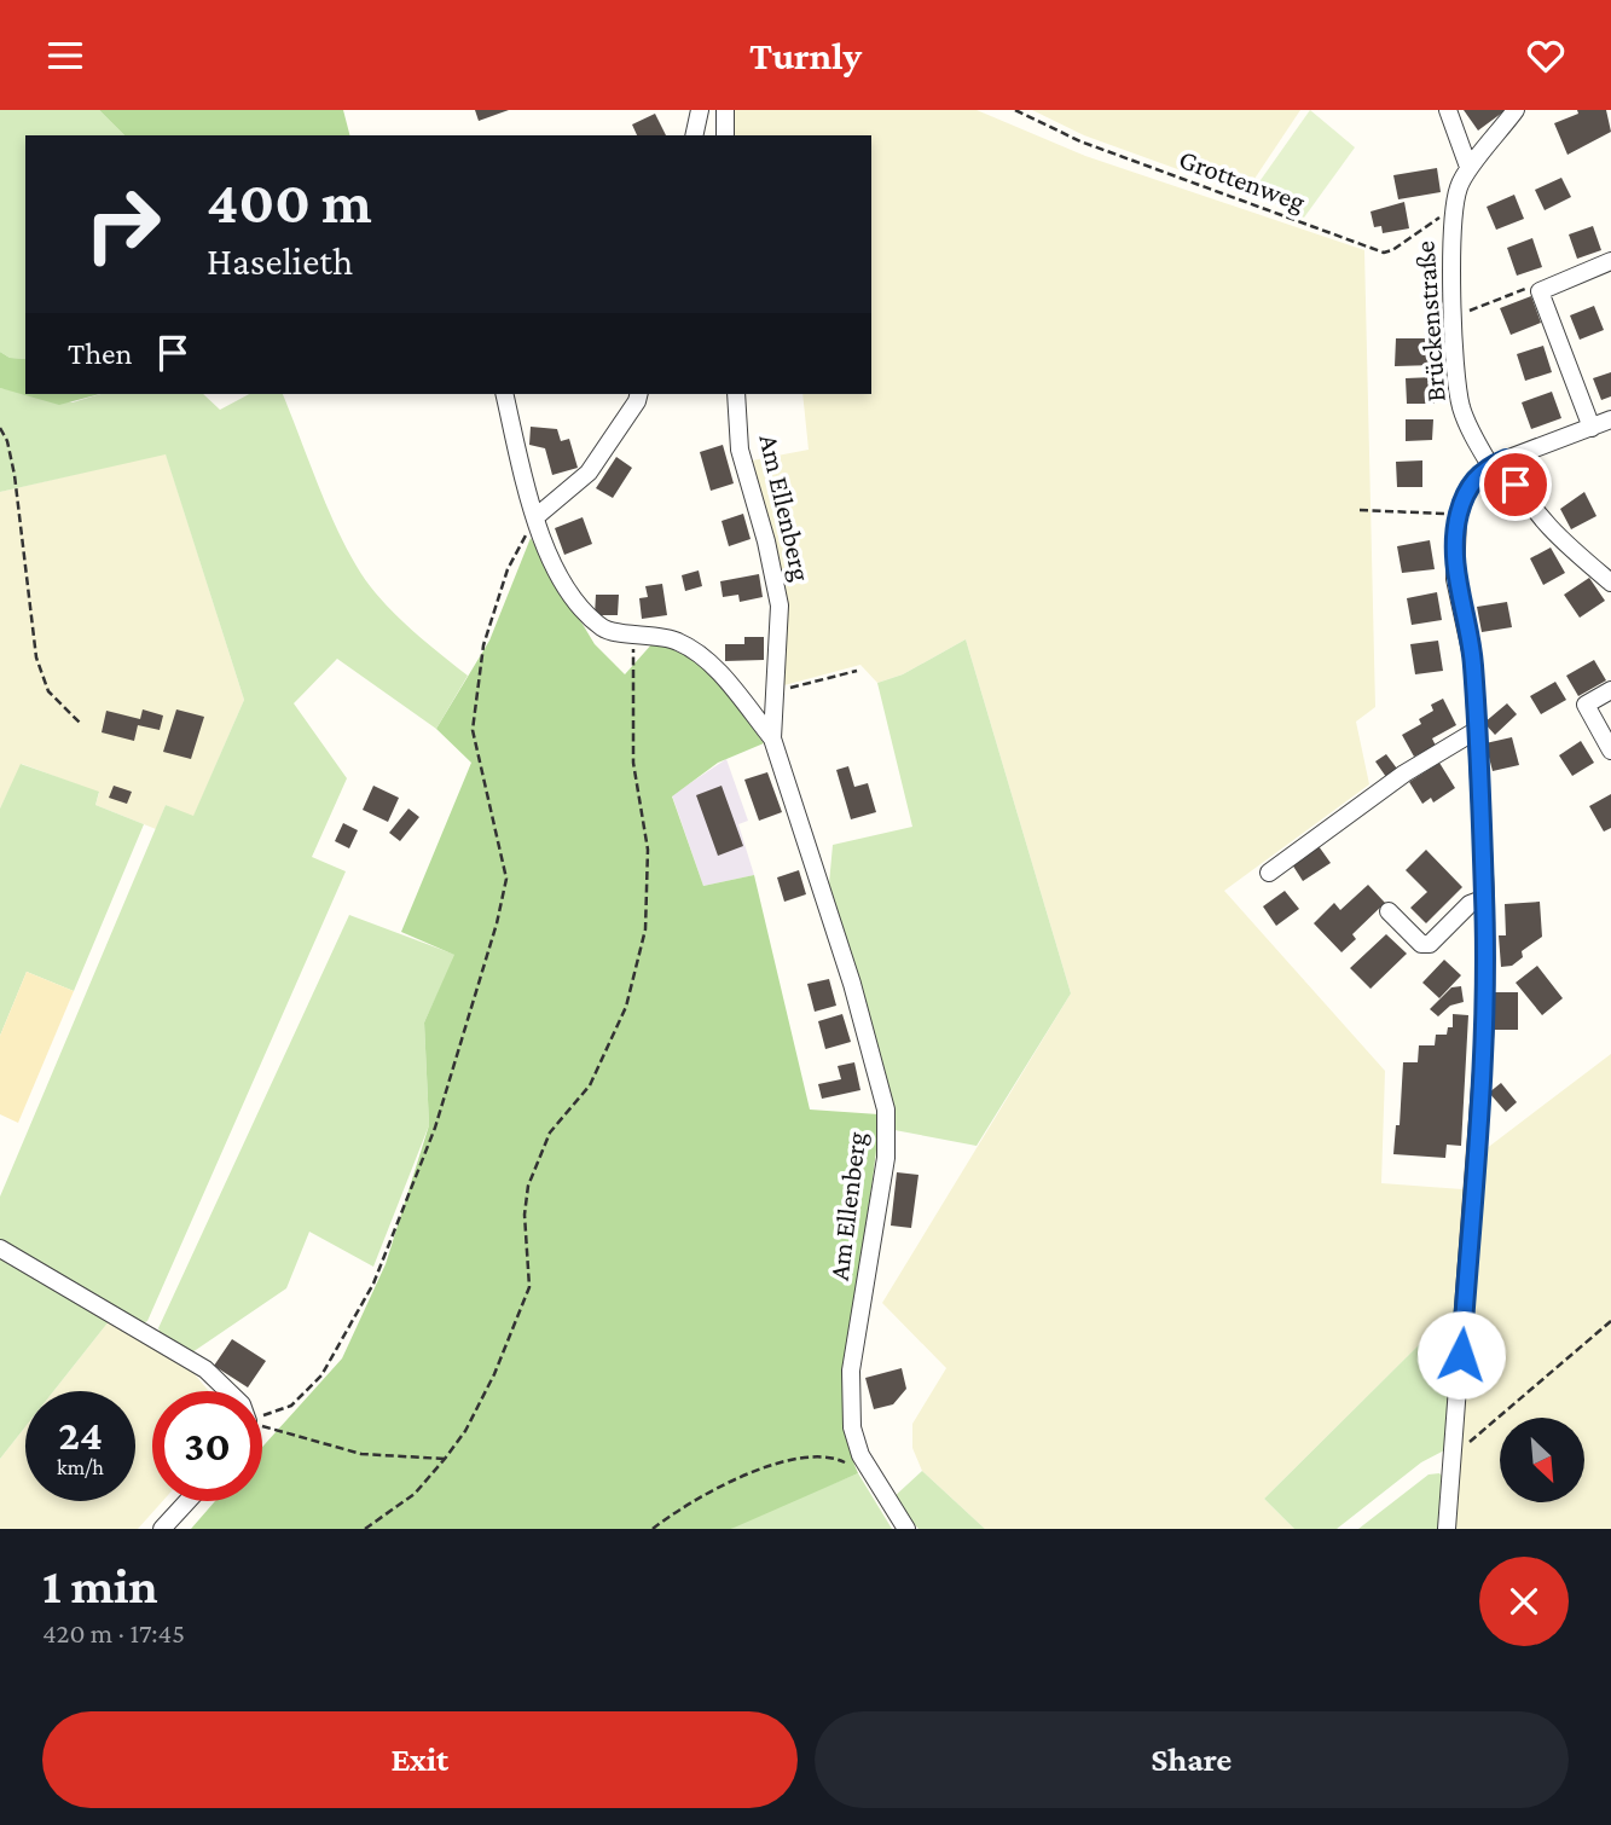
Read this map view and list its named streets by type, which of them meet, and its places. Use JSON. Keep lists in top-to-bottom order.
{
  "streets": {
    "street": ["Brückenstraße", "Am Ellenberg"],
    "path": ["Grottenweg"]
  },
  "crossings": [
    ["Grottenweg", "Brückenstraße"]
  ],
  "north": "bottom right",
  "page": {
    "header": "Turnly",
    "turn": ["400 m", "Haselieth"],
    "then": "Then",
    "speed": "24 km/h",
    "limit": "30",
    "heading": ["1 min", "420 m · 17:45"],
    "buttons": ["Exit", "Share"]
  }
}
